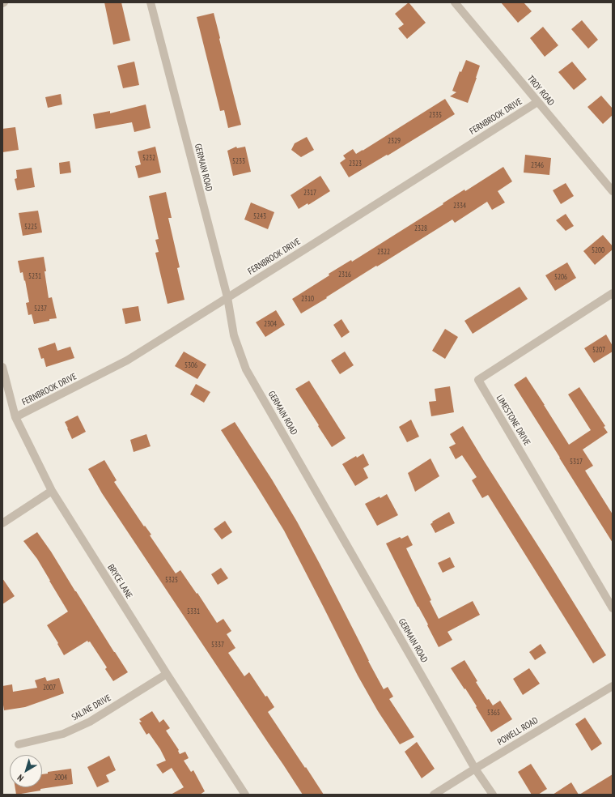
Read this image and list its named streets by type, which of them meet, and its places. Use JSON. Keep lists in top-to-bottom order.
{
  "streets": {
    "street": [
      "TROY ROAD",
      "FERNBROOK DRIVE",
      "GERMAIN ROAD",
      "LIMESTONE DRIVE",
      "BRYCE LANE",
      "SALINE DRIVE",
      "POWELL ROAD"
    ]
  },
  "crossings": [
    ["TROY ROAD", "FERNBROOK DRIVE"],
    ["FERNBROOK DRIVE", "GERMAIN ROAD"],
    ["FERNBROOK DRIVE", "BRYCE LANE"],
    ["GERMAIN ROAD", "POWELL ROAD"],
    ["BRYCE LANE", "SALINE DRIVE"]
  ],
  "house_numbers": [
    "2335",
    "2329",
    "5232",
    "5233",
    "2323",
    "2346",
    "2317",
    "2334",
    "5243",
    "5225",
    "2328",
    "5200",
    "2322",
    "2316",
    "5231",
    "5206",
    "2310",
    "5237",
    "2304",
    "5207",
    "5306",
    "5317",
    "5325",
    "5331",
    "5337",
    "2007",
    "5365",
    "2004"
  ],
  "north": "bottom left"
}
